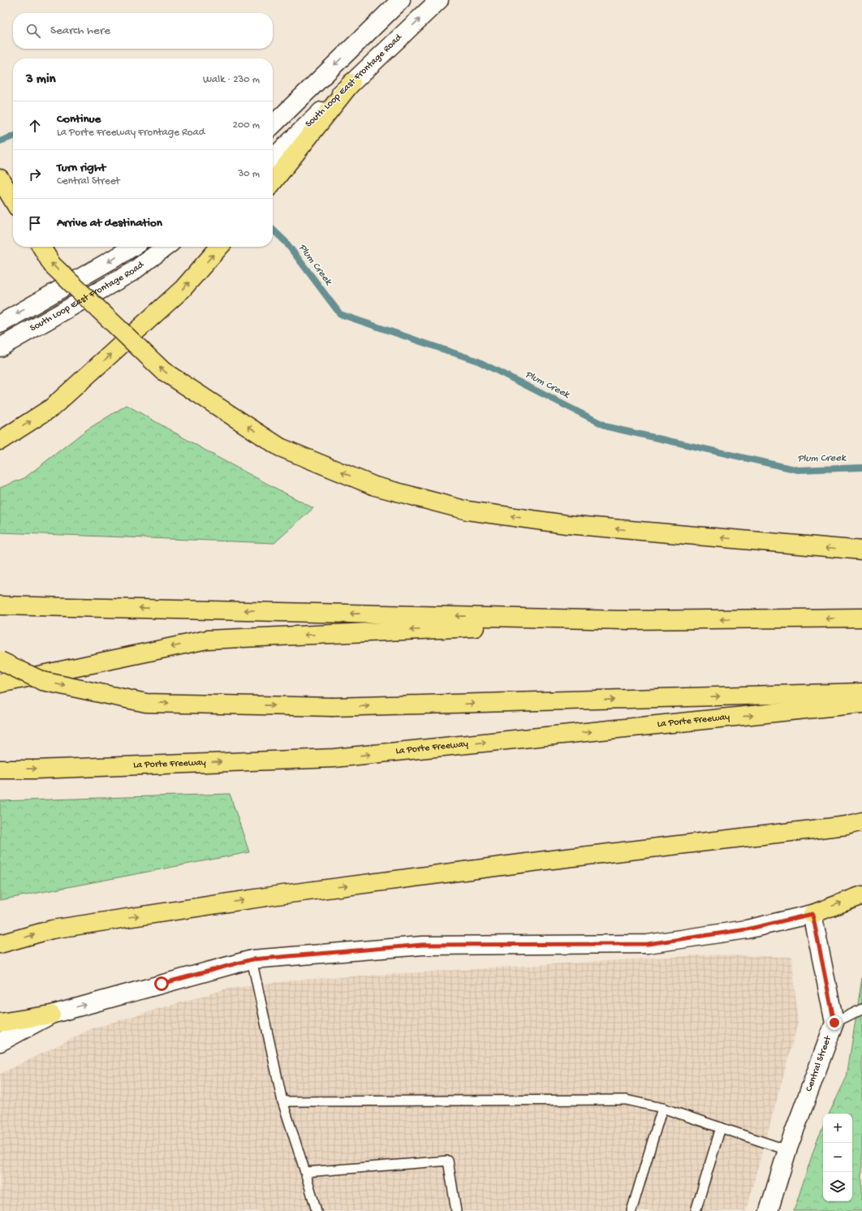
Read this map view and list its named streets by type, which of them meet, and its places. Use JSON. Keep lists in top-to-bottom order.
{
  "streets": {
    "highway": ["La Porte Freeway"],
    "main road": ["South Loop East Frontage Road", "Central Street"]
  },
  "water": ["Plum Creek"],
  "page": {
    "search": "Search here",
    "heading": ["3 min", "Walk · 230 m"],
    "list": [
      ["Continue", "La Porte Freeway Frontage Road", "200 m"],
      ["Turn right", "Central Street", "30 m"],
      "Arrive at destination"
    ],
    "map_buttons": ["+", "−"]
  }
}
